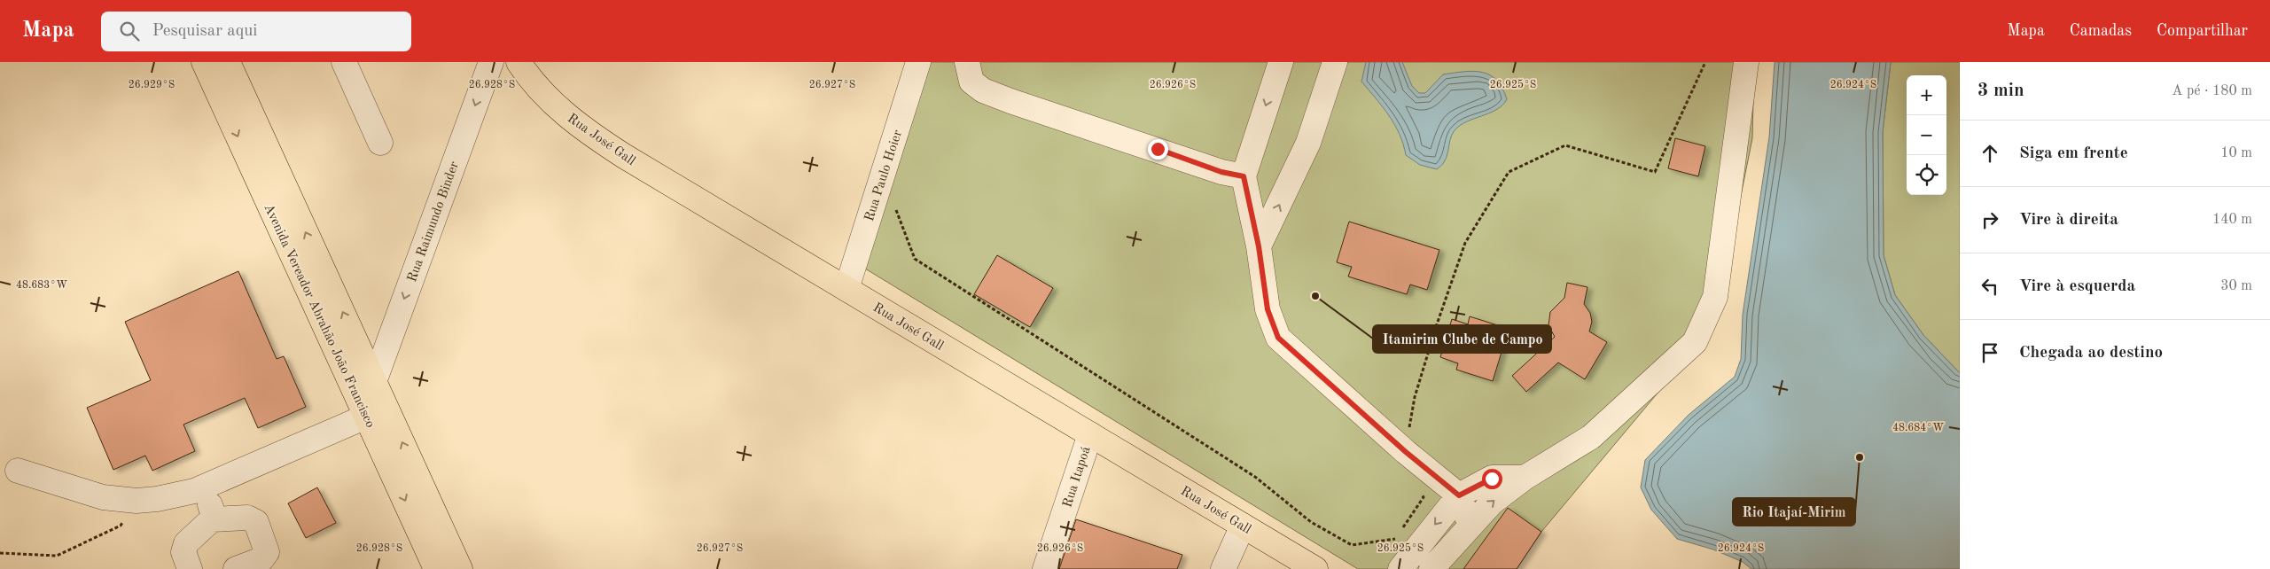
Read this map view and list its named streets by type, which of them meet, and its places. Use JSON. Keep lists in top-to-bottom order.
{
  "streets": {
    "main road": ["Rua José Gall", "Avenida Vereador Abrahão João Francisco"],
    "street": ["Rua Paulo Hoier", "Rua Raimundo Binder", "Rua Itapoá"]
  },
  "crossings": [
    ["Rua José Gall", "Rua Paulo Hoier"],
    ["Rua José Gall", "Rua Itapoá"],
    ["Rua Raimundo Binder", "Avenida Vereador Abrahão João Francisco"]
  ],
  "one_way": ["Rua Raimundo Binder"],
  "places": ["Itamirim Clube de Campo", "Rio Itajaí-Mirim"],
  "page": {
    "header": "Mapa",
    "search": "Pesquisar aqui",
    "nav": ["Mapa", "Camadas", "Compartilhar"],
    "heading": ["3 min", "A pé · 180 m"],
    "map_buttons": ["+", "−"],
    "list": [
      ["Siga em frente", "10 m"],
      ["Vire à direita", "140 m"],
      ["Vire à esquerda", "30 m"],
      "Chegada ao destino"
    ]
  },
  "coordinates": [
    "26.929°S",
    "26.928°S",
    "26.927°S",
    "26.926°S",
    "26.925°S",
    "26.924°S",
    "48.683°W",
    "48.684°W"
  ]
}
